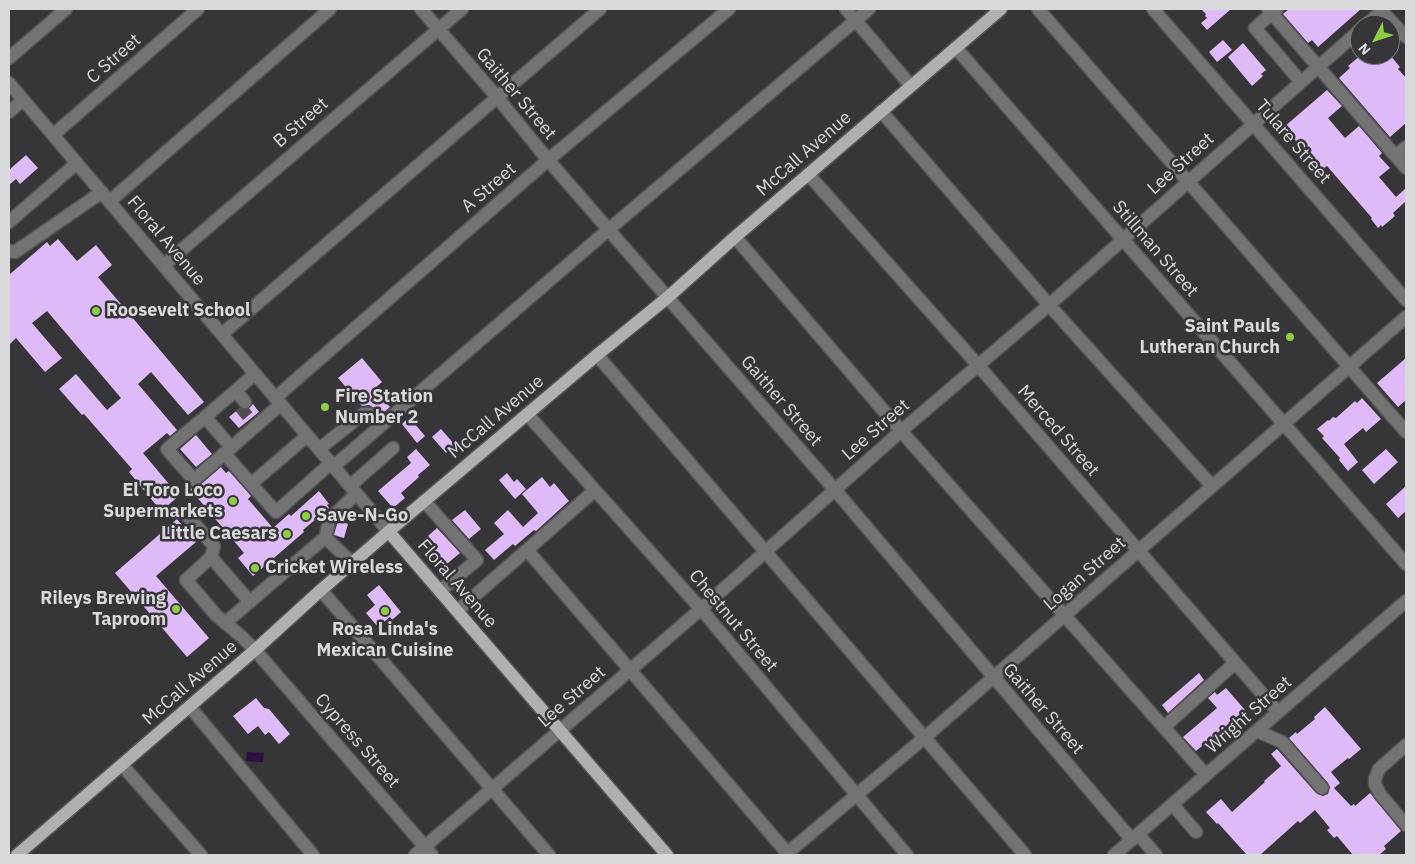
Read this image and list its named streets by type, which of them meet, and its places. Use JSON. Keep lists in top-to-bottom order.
{
  "streets": {
    "main road": ["McCall Avenue", "Floral Avenue"],
    "street": [
      "C Street",
      "Gaither Street",
      "B Street",
      "Tulare Street",
      "Lee Street",
      "A Street",
      "Stillman Street",
      "Merced Street",
      "Logan Street",
      "Chestnut Street",
      "Wright Street",
      "Cypress Street"
    ]
  },
  "crossings": [
    ["C Street", "Floral Avenue"],
    ["Gaither Street", "B Street"],
    ["Gaither Street", "McCall Avenue"],
    ["Gaither Street", "Lee Street"],
    ["Gaither Street", "A Street"],
    ["Gaither Street", "Logan Street"],
    ["Gaither Street", "Wright Street"],
    ["B Street", "Floral Avenue"],
    ["Tulare Street", "Lee Street"],
    ["McCall Avenue", "Floral Avenue"],
    ["McCall Avenue", "Stillman Street"],
    ["McCall Avenue", "Merced Street"],
    ["McCall Avenue", "Chestnut Street"],
    ["McCall Avenue", "Cypress Street"],
    ["Lee Street", "Floral Avenue"],
    ["Lee Street", "Stillman Street"],
    ["Lee Street", "Merced Street"],
    ["Lee Street", "Chestnut Street"],
    ["Lee Street", "Cypress Street"],
    ["A Street", "Floral Avenue"],
    ["Stillman Street", "Logan Street"],
    ["Merced Street", "Logan Street"],
    ["Merced Street", "Wright Street"],
    ["Logan Street", "Chestnut Street"]
  ],
  "places": [
    "Roosevelt School",
    "Saint Pauls Lutheran Church",
    "Fire Station Number 2",
    "El Toro Loco Supermarkets",
    "Save-N-Go",
    "Little Caesars",
    "Cricket Wireless",
    "Rileys Brewing Taproom",
    "Rosa Linda's Mexican Cuisine"
  ],
  "north": "bottom left"
}
